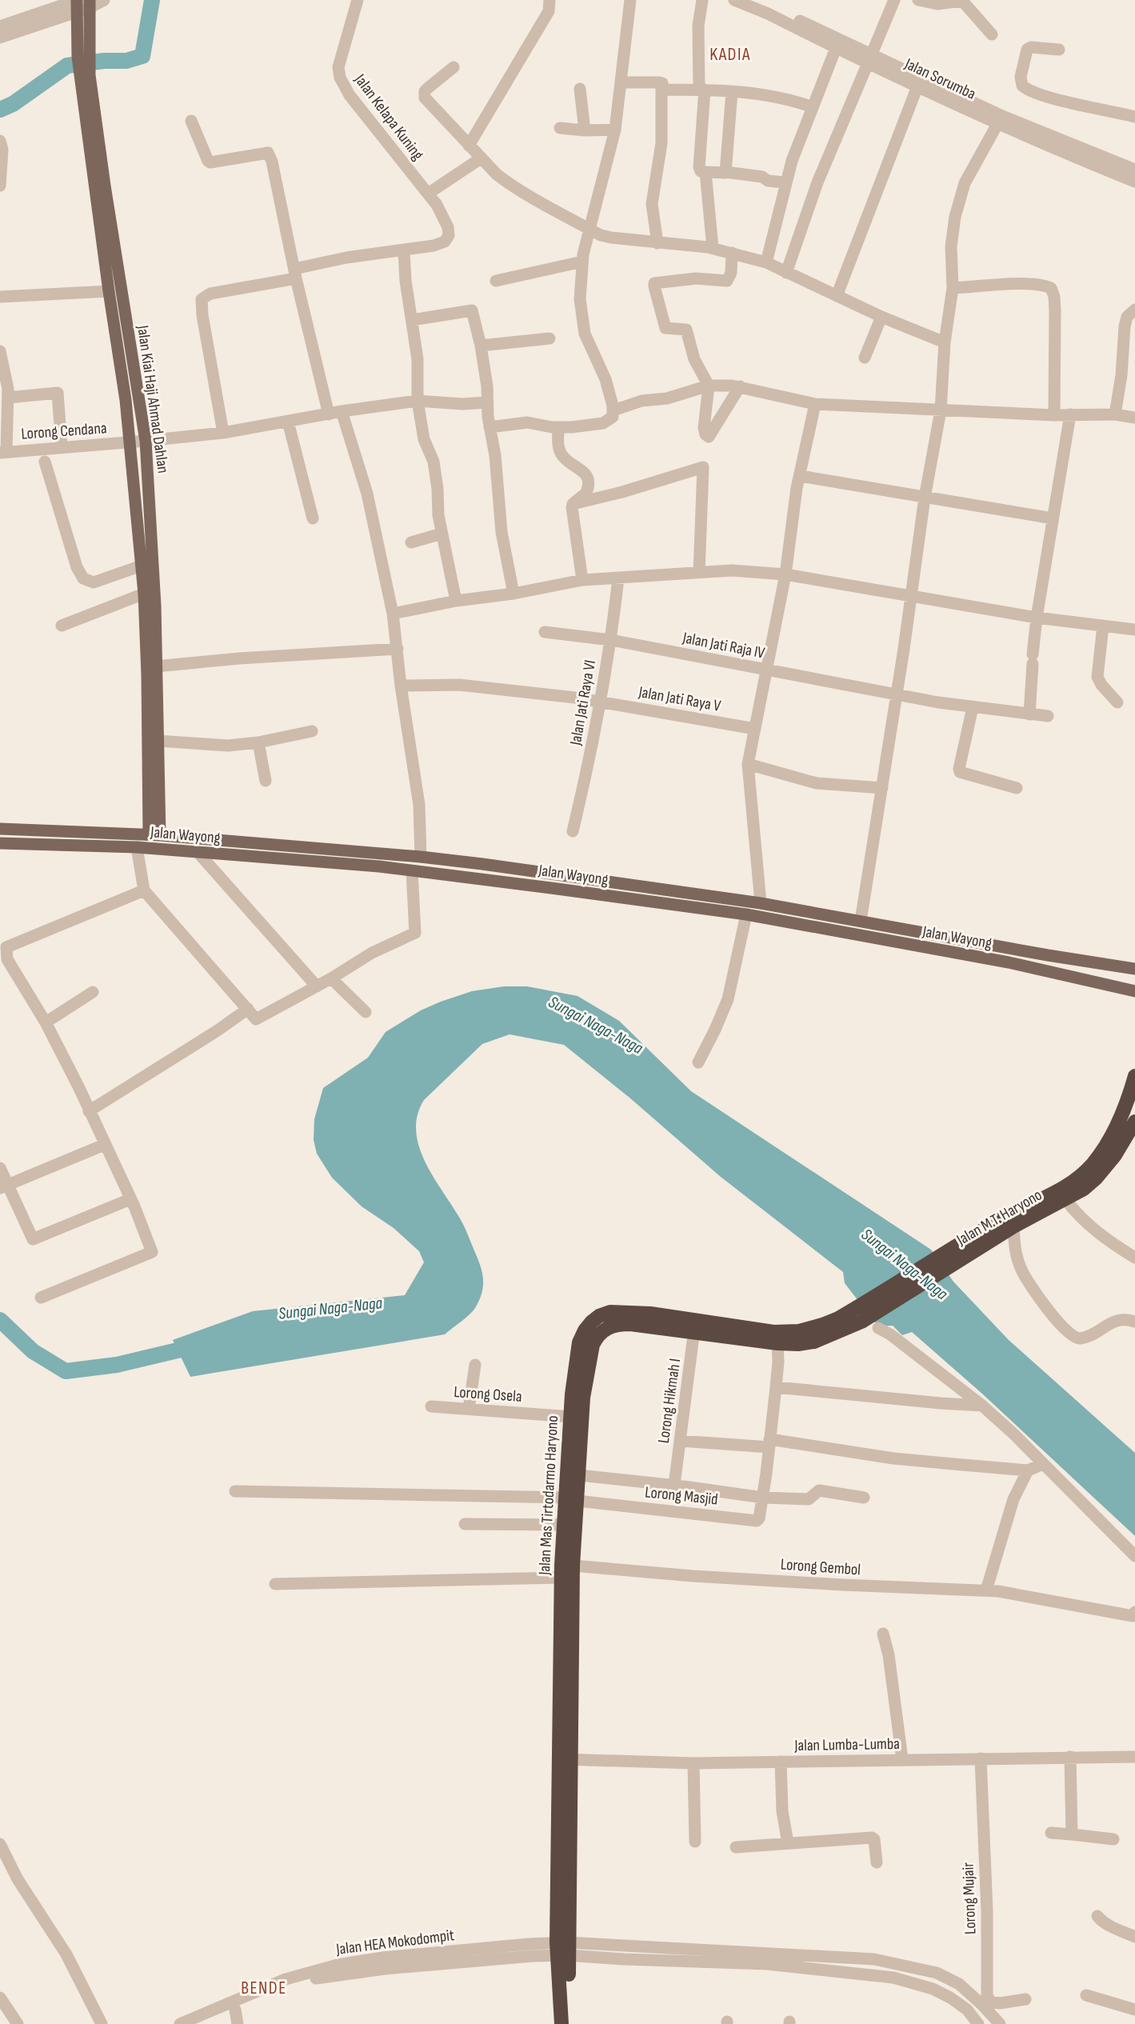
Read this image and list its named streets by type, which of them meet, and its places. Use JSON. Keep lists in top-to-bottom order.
{
  "streets": {
    "highway": ["Jalan M.T. Haryono", "Jalan Mas Tirtodarmo Haryono"],
    "main road": ["Jalan Kiai Haji Ahmad Dahlan", "Jalan Wayong"],
    "street": [
      "Jalan Sorumba",
      "Jalan Kelapa Kuning",
      "Lorong Cendana",
      "Jalan Jati Raja IV",
      "Jalan Jati Raya V",
      "Jalan Jati Raya VI",
      "Lorong Osela",
      "Lorong Hikmah I",
      "Lorong Masjid",
      "Lorong Gembol",
      "Jalan Lumba-Lumba",
      "Lorong Mujair",
      "Jalan HEA Mokodompit"
    ]
  },
  "crossings": [
    ["Jalan Kiai Haji Ahmad Dahlan", "Lorong Cendana"],
    ["Jalan Kiai Haji Ahmad Dahlan", "Jalan Wayong"],
    ["Jalan Jati Raja IV", "Jalan Jati Raya VI"],
    ["Jalan Jati Raya V", "Jalan Jati Raya VI"],
    ["Jalan M.T. Haryono", "Jalan Mas Tirtodarmo Haryono"],
    ["Lorong Osela", "Jalan Mas Tirtodarmo Haryono"],
    ["Lorong Hikmah I", "Jalan Mas Tirtodarmo Haryono"],
    ["Jalan Mas Tirtodarmo Haryono", "Lorong Masjid"],
    ["Jalan Mas Tirtodarmo Haryono", "Lorong Gembol"],
    ["Jalan Mas Tirtodarmo Haryono", "Jalan Lumba-Lumba"],
    ["Jalan Mas Tirtodarmo Haryono", "Jalan HEA Mokodompit"],
    ["Jalan Lumba-Lumba", "Lorong Mujair"]
  ],
  "districts": ["KADIA", "BENDE"],
  "water": ["Sungai Naga-Naga"]
}
